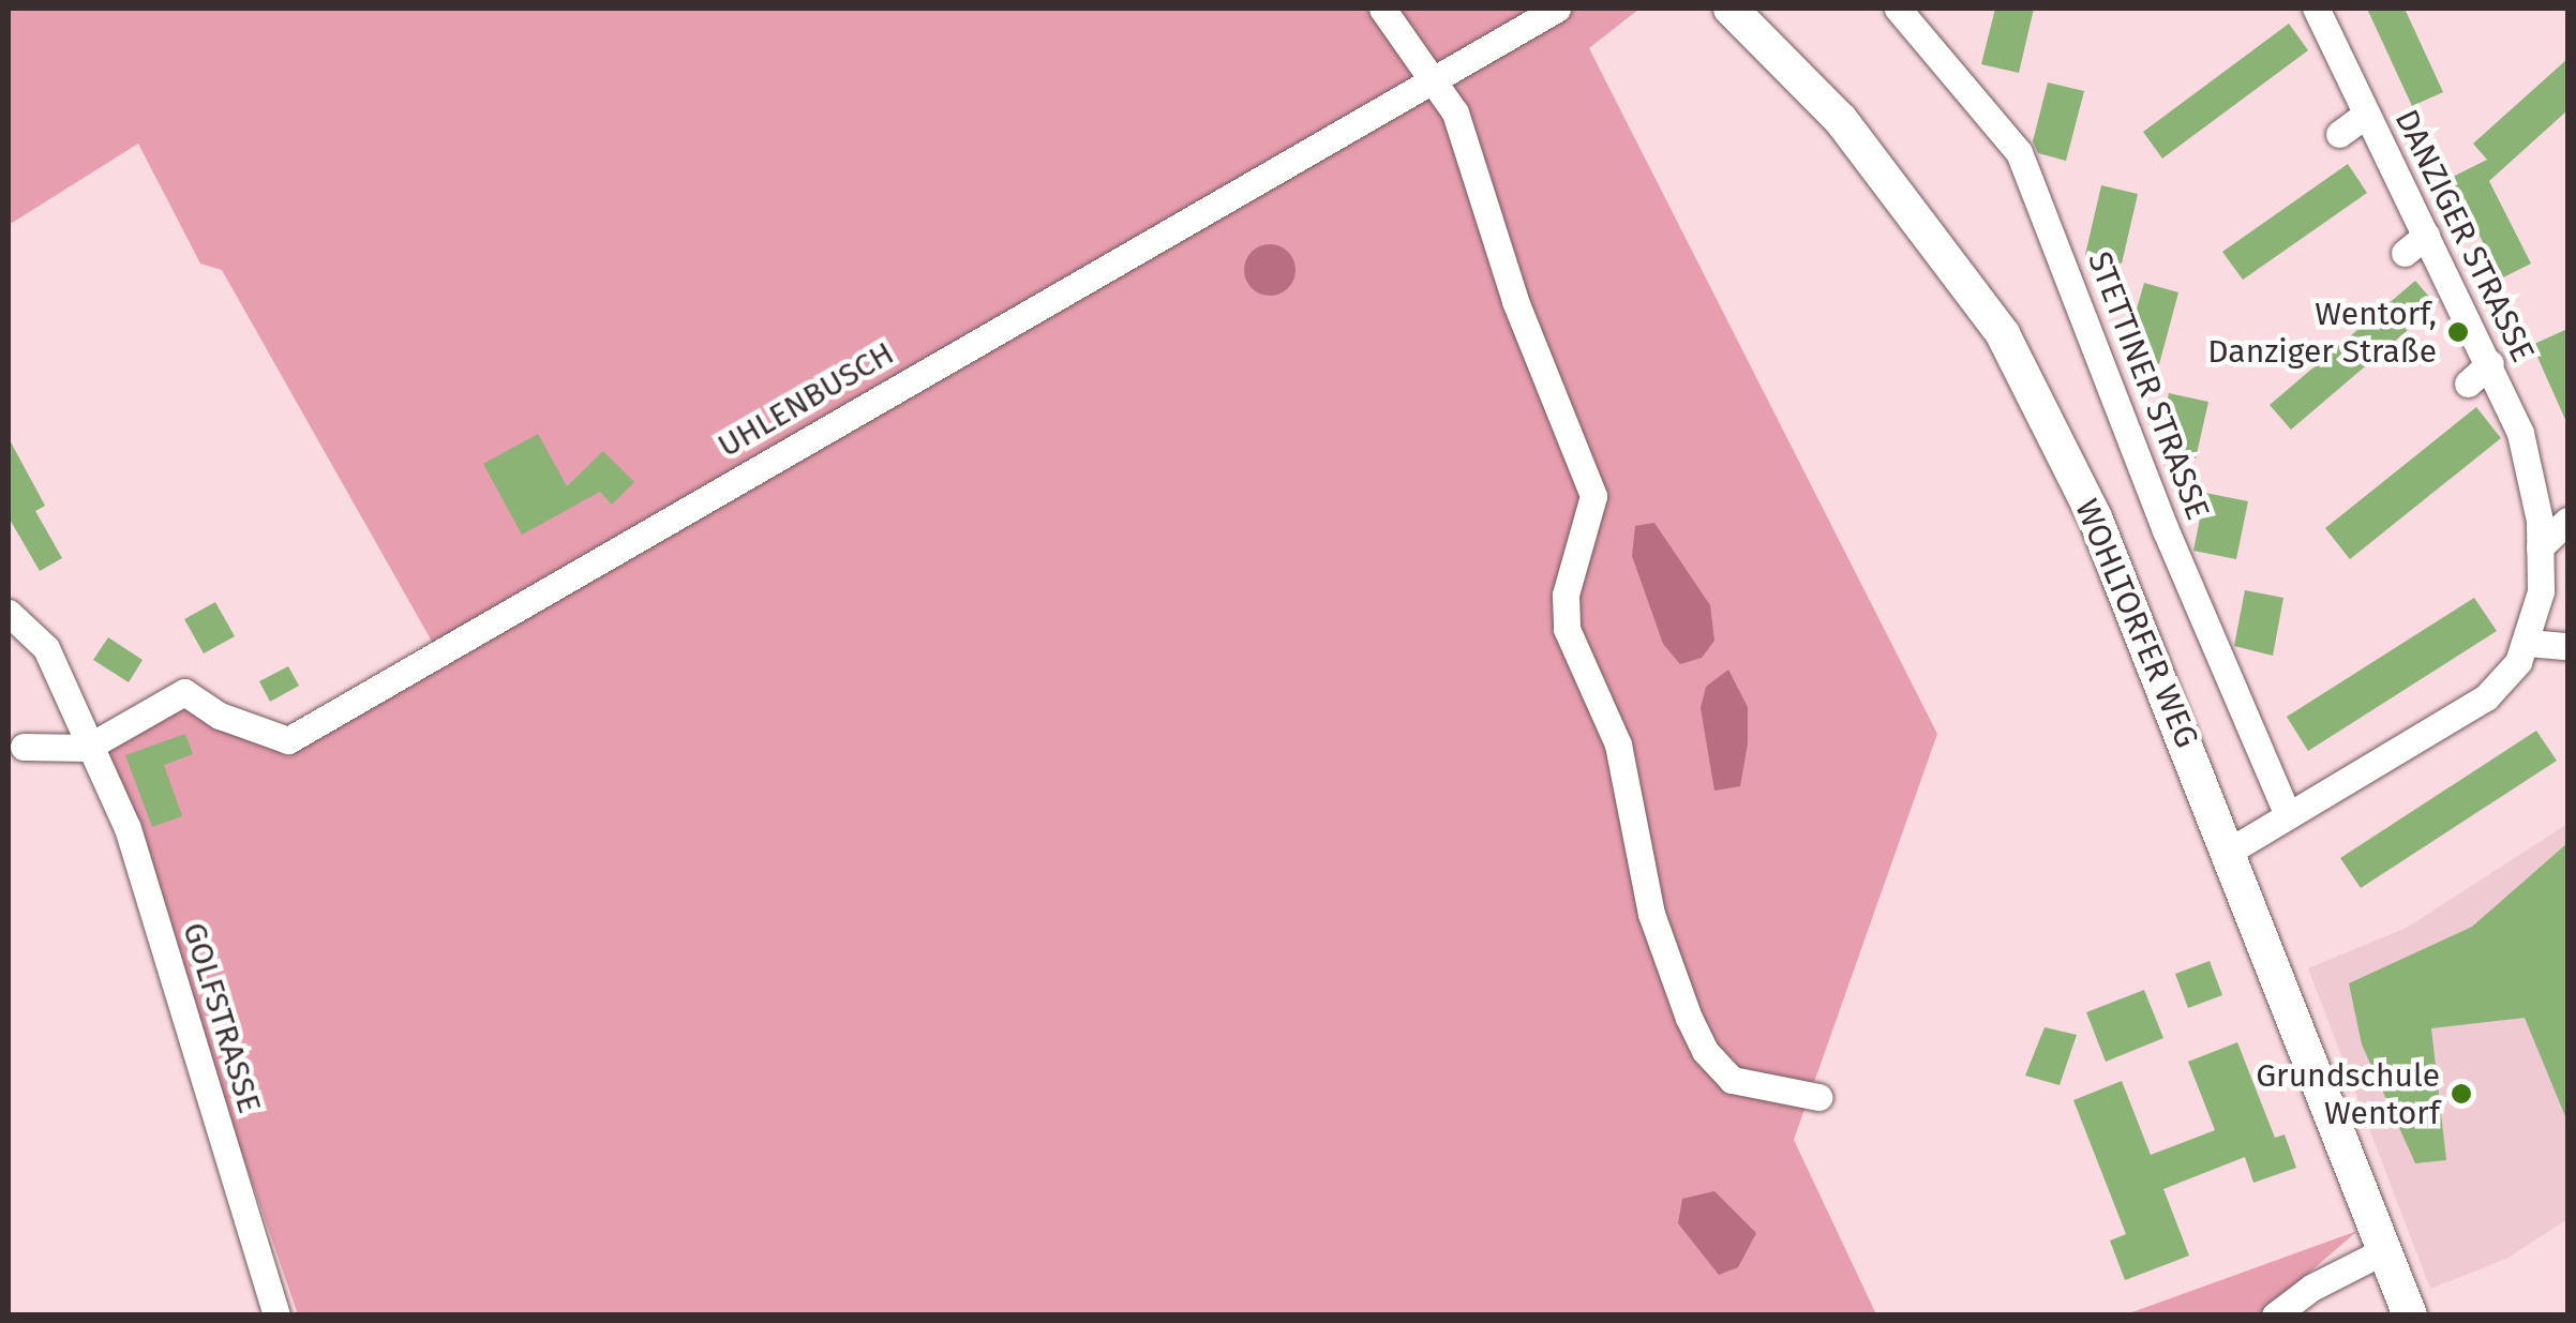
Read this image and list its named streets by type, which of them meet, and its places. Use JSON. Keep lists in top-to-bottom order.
{
  "streets": {
    "main road": ["WOHLTORFER WEG"],
    "street": [
      "DANZIGER STRASSE",
      "STETTINER STRASSE",
      "UHLENBUSCH",
      "GOLFSTRASSE"
    ]
  },
  "crossings": [
    ["DANZIGER STRASSE", "STETTINER STRASSE"],
    ["DANZIGER STRASSE", "WOHLTORFER WEG"],
    ["UHLENBUSCH", "GOLFSTRASSE"]
  ],
  "places": ["Wentorf, Danziger Straße", "Grundschule Wentorf"]
}
